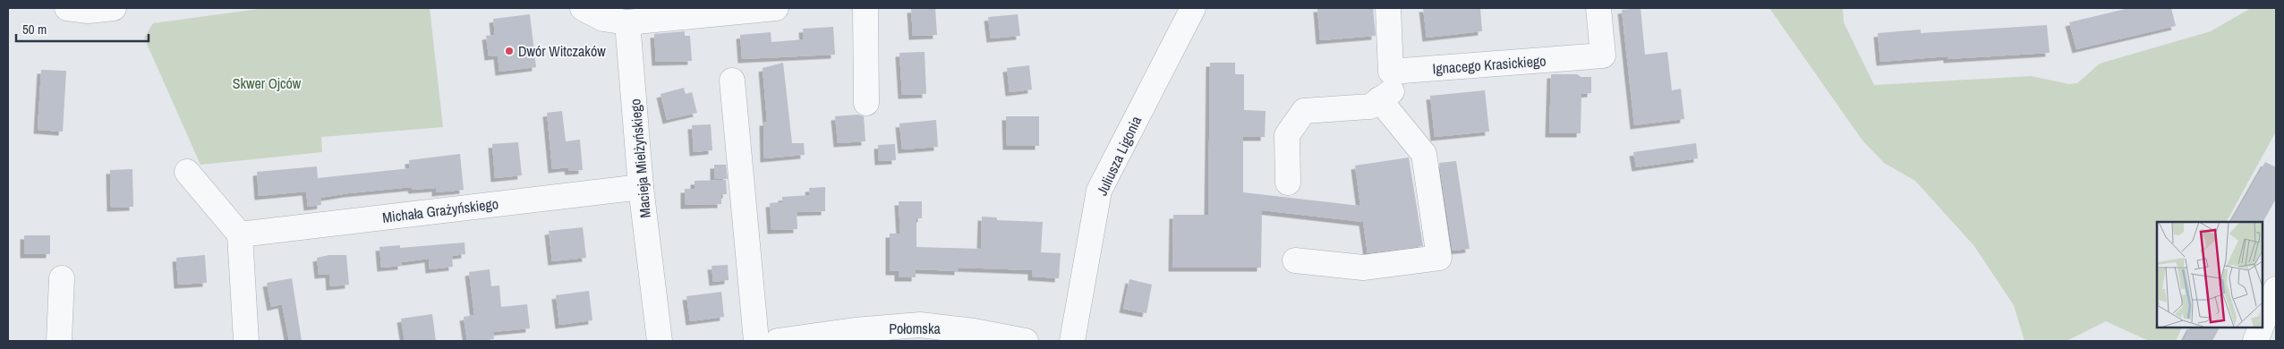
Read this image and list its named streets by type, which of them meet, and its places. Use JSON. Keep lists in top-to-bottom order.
{
  "streets": {
    "street": [
      "Ignacego Krasickiego",
      "Juliusza Ligonia",
      "Macieja Mielżyńskiego",
      "Michała Grażyńskiego",
      "Połomska"
    ]
  },
  "crossings": [
    ["Macieja Mielżyńskiego", "Michała Grażyńskiego"]
  ],
  "parks": ["Skwer Ojców"],
  "places": ["Dwór Witczaków"],
  "scale_bar": "50 m"
}
